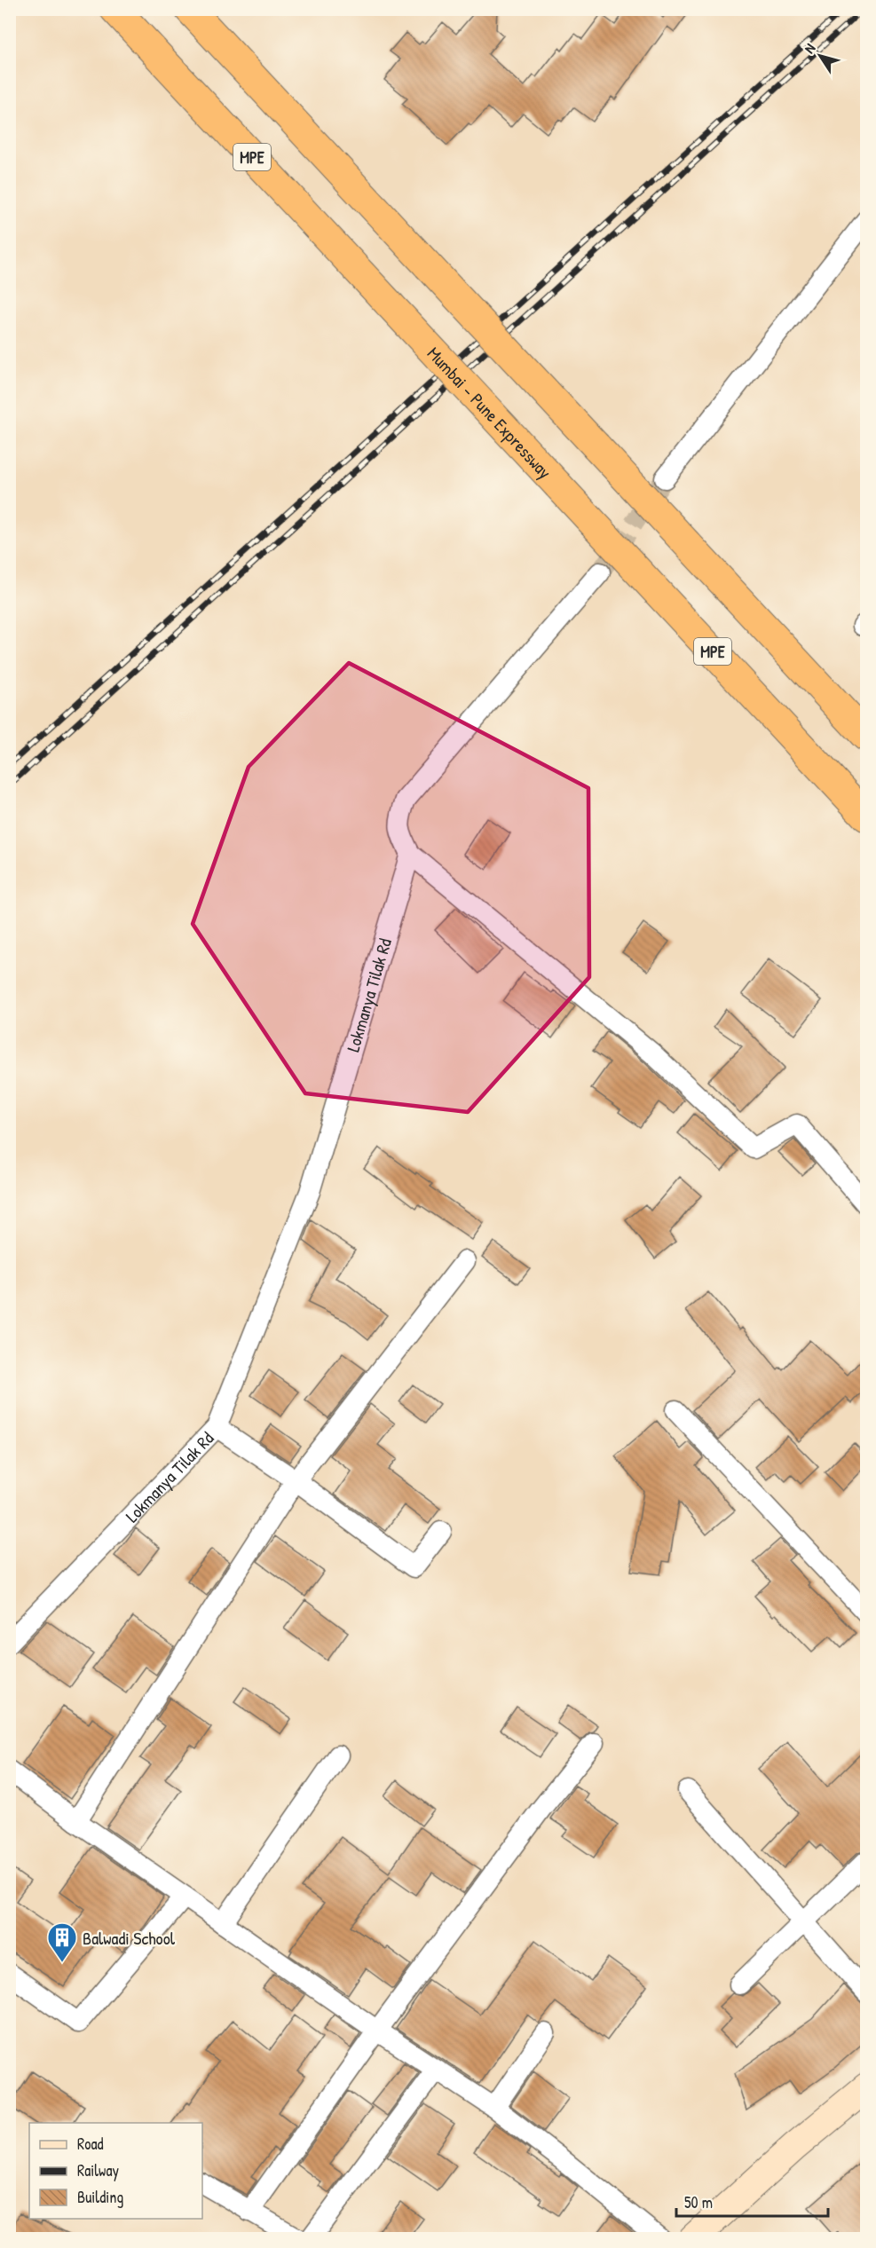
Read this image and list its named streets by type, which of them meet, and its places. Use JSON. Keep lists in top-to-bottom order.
{
  "streets": {
    "highway": ["MPE", "Mumbai - Pune Expressway"],
    "street": ["Lokmanya Tilak Rd"]
  },
  "places": {
    "building": ["Balwadi School"]
  },
  "legend": ["Road", "Railway", "Building"],
  "scale_bar": "50 m",
  "north": "top left"
}
